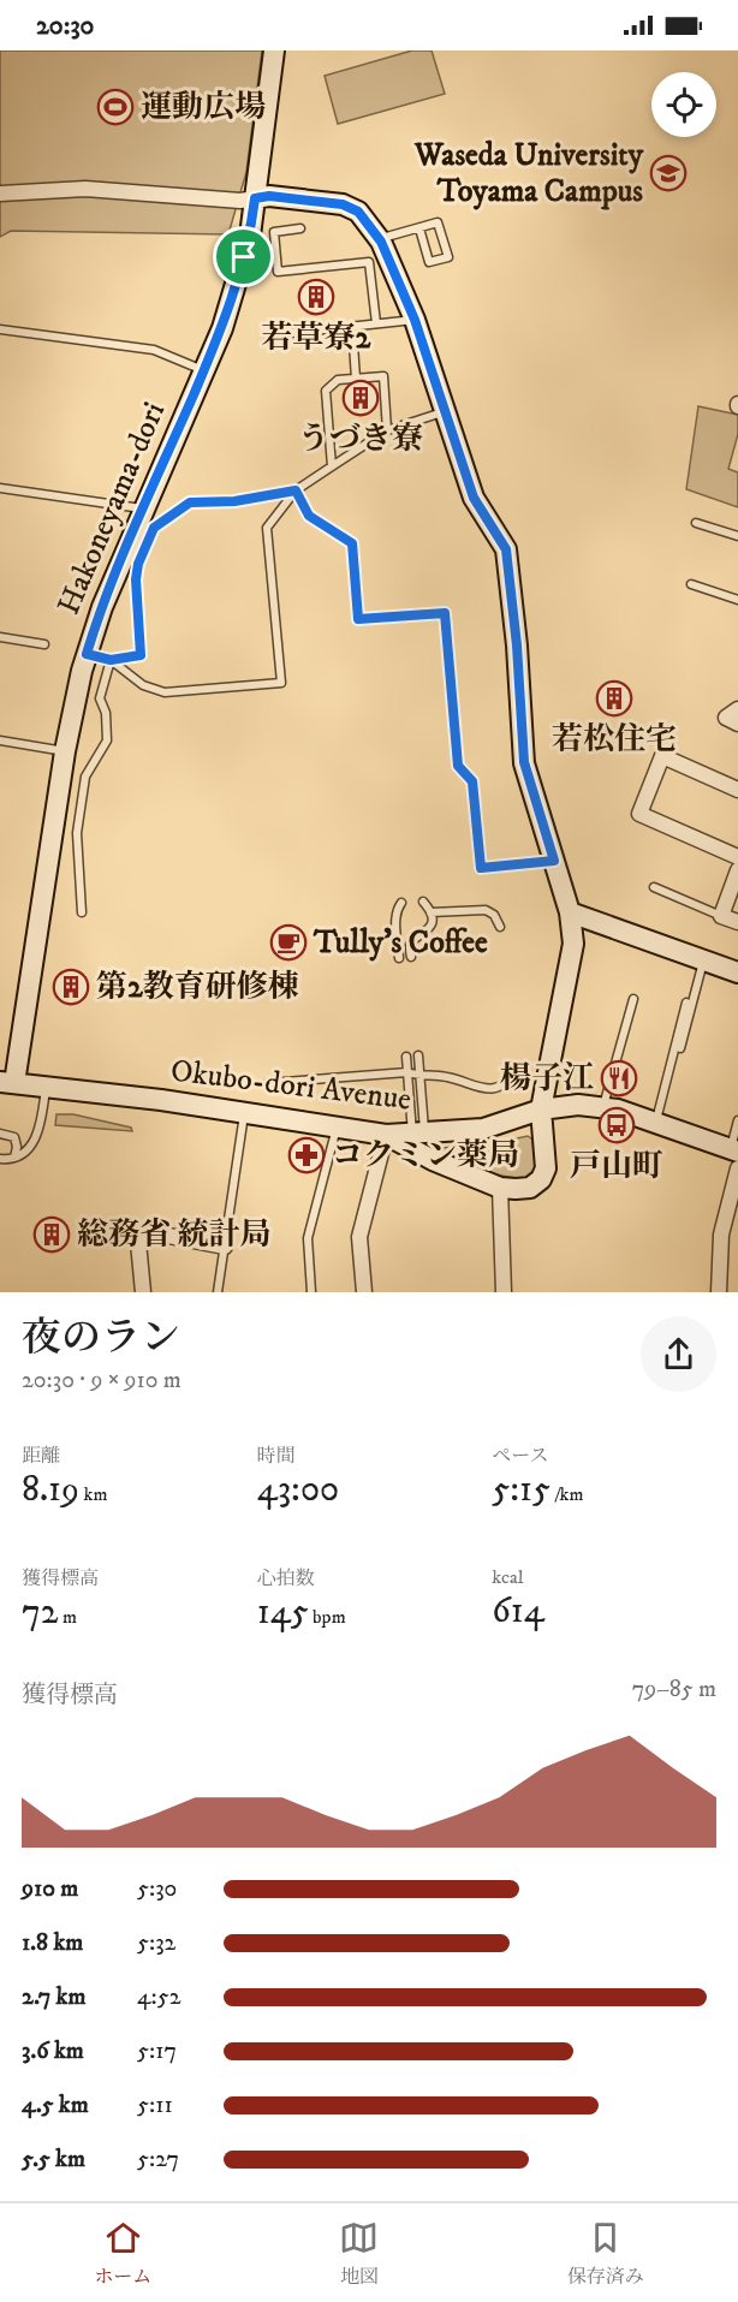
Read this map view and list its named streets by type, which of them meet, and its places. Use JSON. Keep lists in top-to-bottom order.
{
  "streets": {
    "street": ["Hakoneyama-dori", "Okubo-dori Avenue"]
  },
  "crossings": [
    ["Hakoneyama-dori", "Okubo-dori Avenue"]
  ],
  "places": {
    "sports": ["運動広場"],
    "school or university": ["Waseda University Toyama Campus"],
    "building": [
      "若草寮2",
      "うづき寮",
      "若松住宅",
      "第2教育研修棟",
      "総務省 統計局"
    ],
    "cafe": ["Tully's Coffee"],
    "restaurant": ["楊子江"],
    "bus stop": ["戸山町"],
    "pharmacy": ["コクミン薬局"]
  },
  "page": {
    "status": "20:30",
    "heading": ["夜のラン", "20:30 · 9 × 910 m"],
    "stats": [
      ["距離", "8.19 km"],
      ["時間", "43:00"],
      ["ペース", "5:15 /km"],
      ["獲得標高", "72 m"],
      ["心拍数", "145 bpm"],
      ["kcal", "614"]
    ],
    "chart": ["獲得標高", "79–85 m"],
    "list": [
      {
        "name": "910 m",
        "note": "5:30"
      },
      {
        "name": "1.8 km",
        "note": "5:32"
      },
      {
        "name": "2.7 km",
        "note": "4:52"
      },
      {
        "name": "3.6 km",
        "note": "5:17"
      },
      {
        "name": "4.5 km",
        "note": "5:11"
      },
      {
        "name": "5.5 km",
        "note": "5:27"
      }
    ],
    "tabs": ["ホーム", "地図", "保存済み"]
  }
}
